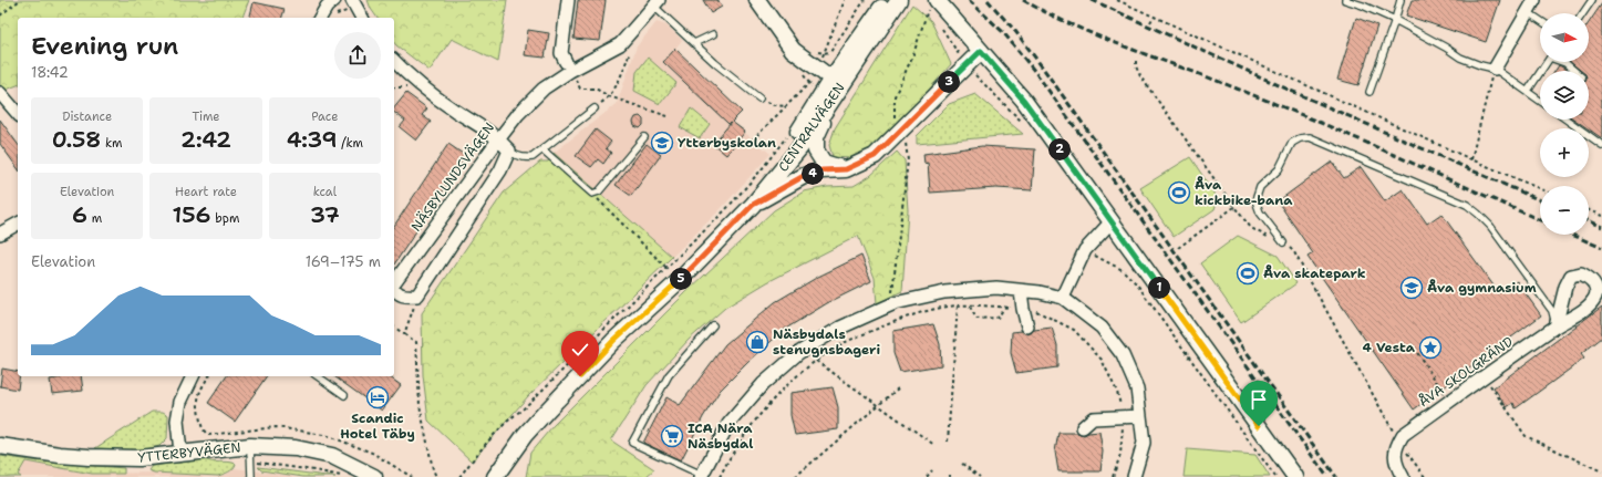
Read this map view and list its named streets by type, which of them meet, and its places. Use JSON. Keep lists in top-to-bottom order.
{
  "streets": {
    "street": [
      "CENTRALVÄGEN",
      "NÄSBYLUNDSVÄGEN",
      "ÅVA SKOLGRÄND",
      "YTTERBYVÄGEN"
    ]
  },
  "places": {
    "school or university": ["Ytterbyskolan", "Åva gymnasium"],
    "sports": ["Åva kickbike-bana", "Åva skatepark"],
    "shop": ["Näsbydals stenugnsbageri"],
    "place": ["4 Vesta"],
    "hotel": ["Scandic Hotel Täby"],
    "supermarket": ["ICA Nära Näsbydal"]
  },
  "north": "right",
  "page": {
    "map_buttons": ["+", "−"],
    "heading": ["Evening run", "18:42"],
    "pins": [
      "3",
      "2",
      "4",
      "5",
      "1"
    ],
    "stats": [
      ["Distance", "0.58 km"],
      ["Time", "2:42"],
      ["Pace", "4:39 /km"],
      ["Elevation", "6 m"],
      ["Heart rate", "156 bpm"],
      ["kcal", "37"]
    ],
    "chart": ["Elevation", "169–175 m"]
  }
}
